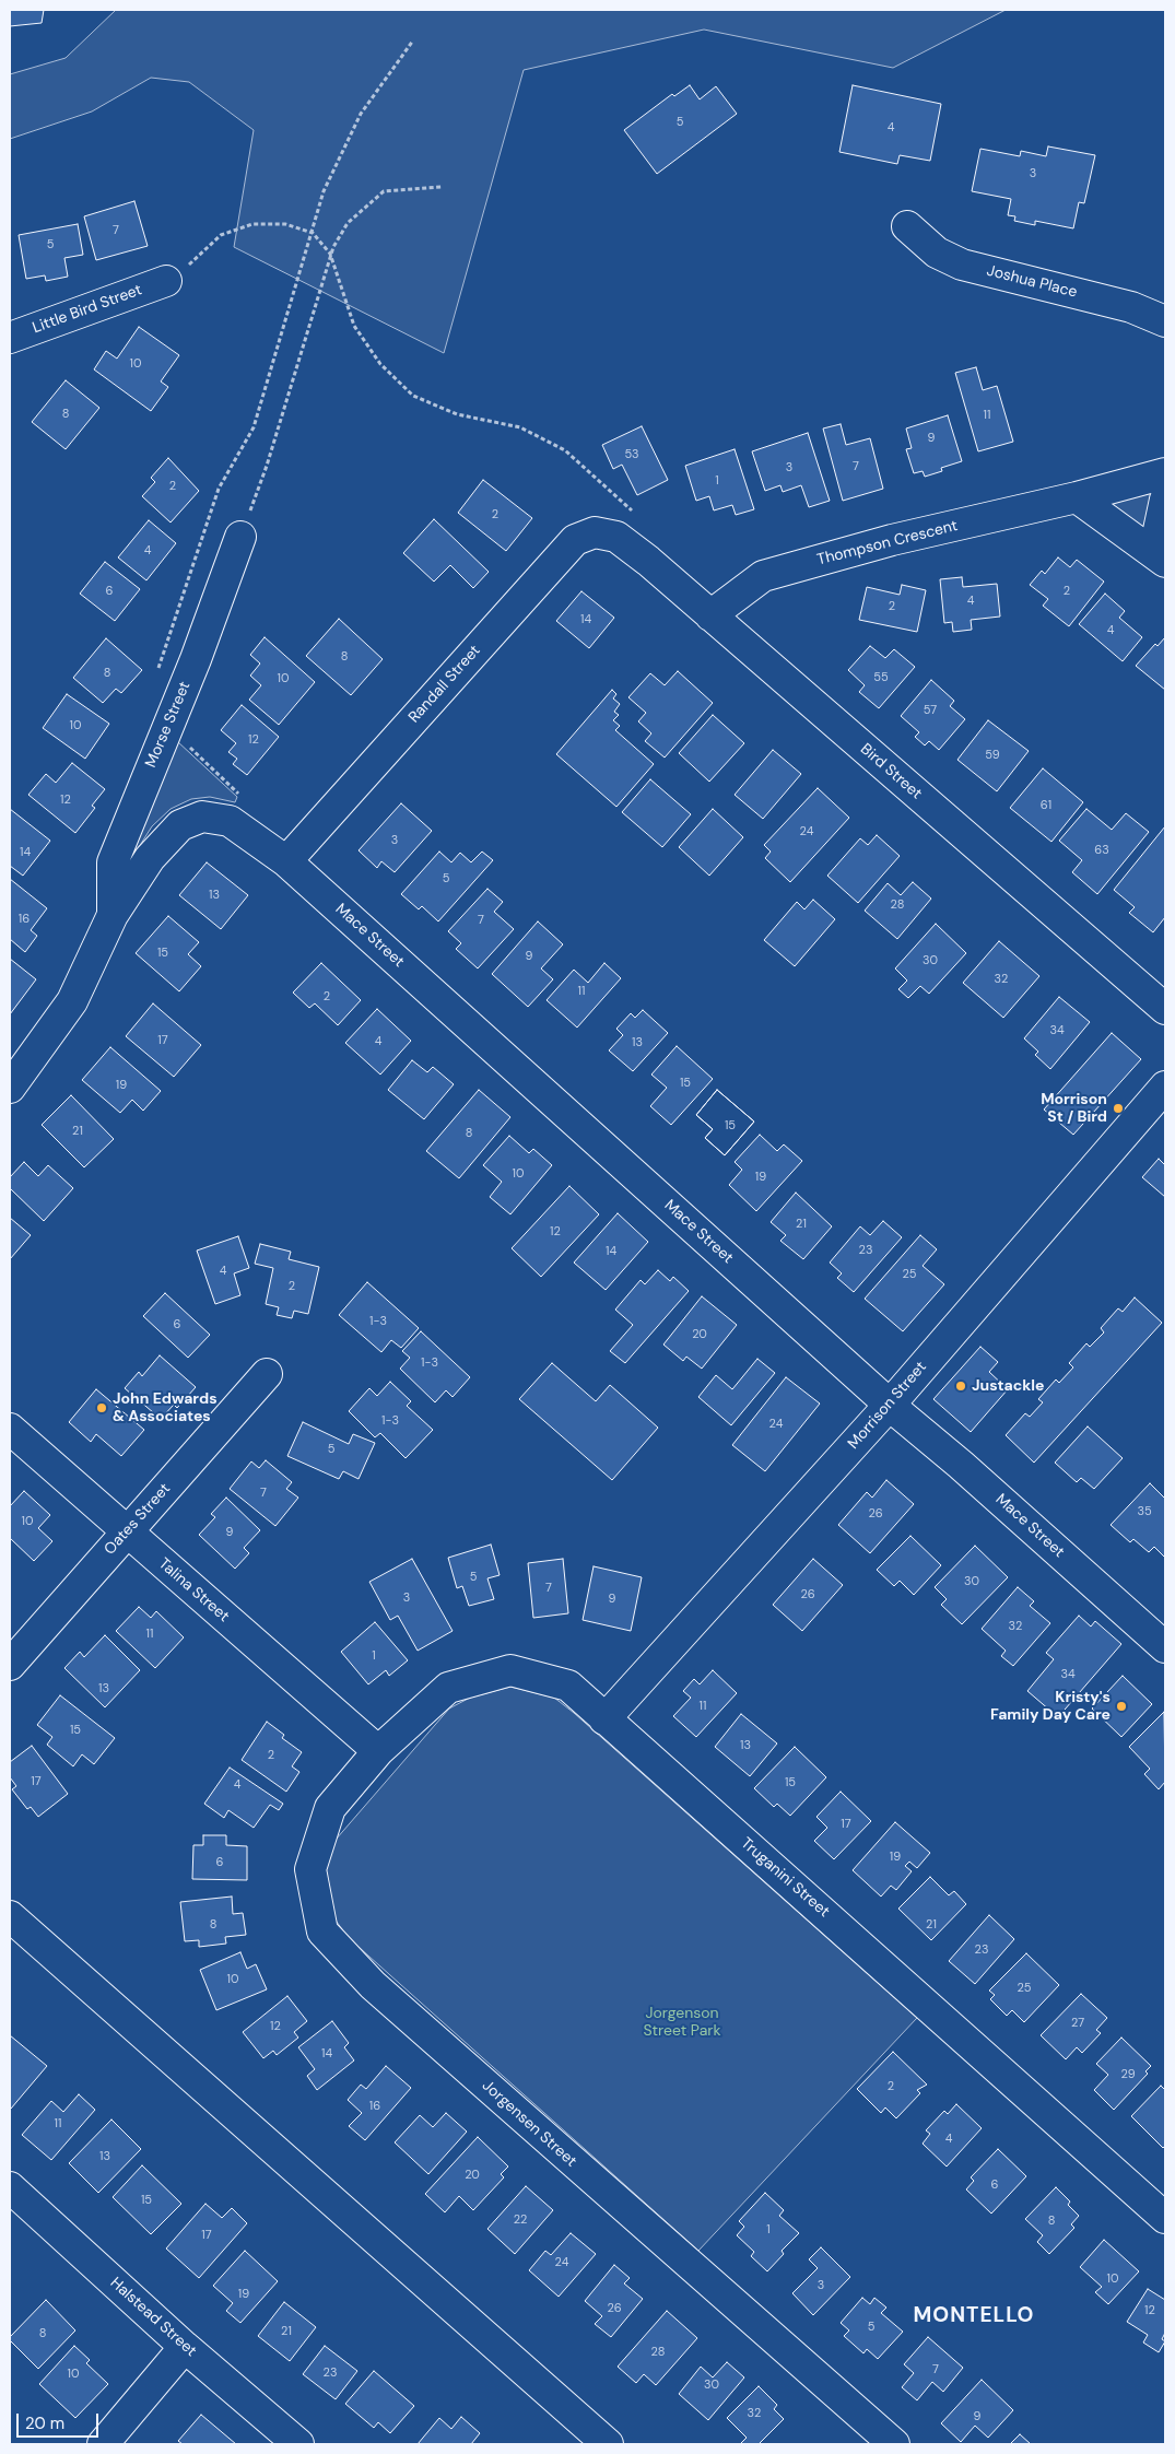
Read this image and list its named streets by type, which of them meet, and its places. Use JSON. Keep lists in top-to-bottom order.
{
  "streets": {
    "street": [
      "Joshua Place",
      "Little Bird Street",
      "Thompson Crescent",
      "Randall Street",
      "Morse Street",
      "Bird Street",
      "Mace Street",
      "Morrison Street",
      "Oates Street",
      "Talina Street",
      "Truganini Street",
      "Jorgensen Street",
      "Halstead Street"
    ]
  },
  "crossings": [
    ["Thompson Crescent", "Bird Street"],
    ["Randall Street", "Bird Street"],
    ["Randall Street", "Mace Street"],
    ["Morse Street", "Mace Street"],
    ["Mace Street", "Morrison Street"],
    ["Morrison Street", "Truganini Street"],
    ["Oates Street", "Talina Street"],
    ["Talina Street", "Truganini Street"],
    ["Talina Street", "Jorgensen Street"],
    ["Truganini Street", "Jorgensen Street"]
  ],
  "districts": ["MONTELLO"],
  "parks": ["Jorgenson Street Park"],
  "places": [
    "Morrison St / Bird",
    "Justackle",
    "John Edwards & Associates",
    "Kristy's Family Day Care"
  ],
  "house_numbers": [
    "5",
    "4",
    "3",
    "7",
    "5",
    "10",
    "8",
    "11",
    "9",
    "53",
    "7",
    "3",
    "1",
    "2",
    "2",
    "4",
    "6",
    "2",
    "4",
    "2",
    "14",
    "4",
    "8",
    "8",
    "55",
    "10",
    "57",
    "10",
    "12",
    "59",
    "12",
    "61",
    "24",
    "3",
    "63",
    "14",
    "5",
    "13",
    "28",
    "16",
    "7",
    "15",
    "9",
    "30",
    "32",
    "11",
    "2",
    "34",
    "17",
    "4",
    "13",
    "15",
    "19",
    "15",
    "21",
    "8",
    "10",
    "19",
    "21",
    "12",
    "23",
    "14",
    "4",
    "25",
    "2",
    "1-3",
    "6",
    "20",
    "1-3",
    "1-3",
    "24",
    "5",
    "7",
    "35",
    "26",
    "10",
    "9",
    "5",
    "30",
    "7",
    "26",
    "3",
    "9",
    "32",
    "11",
    "1",
    "34",
    "13",
    "11",
    "15",
    "13",
    "2",
    "17",
    "15",
    "4",
    "17",
    "19",
    "6",
    "8",
    "21",
    "23",
    "10",
    "25",
    "27",
    "12",
    "14",
    "29",
    "2",
    "16",
    "11",
    "4",
    "13",
    "20",
    "6",
    "15",
    "22",
    "8",
    "1",
    "17",
    "24",
    "10",
    "3",
    "19",
    "26",
    "12",
    "5",
    "21",
    "8",
    "28",
    "7",
    "23",
    "10",
    "30",
    "32",
    "9"
  ],
  "scale_bar": "20 m"
}
